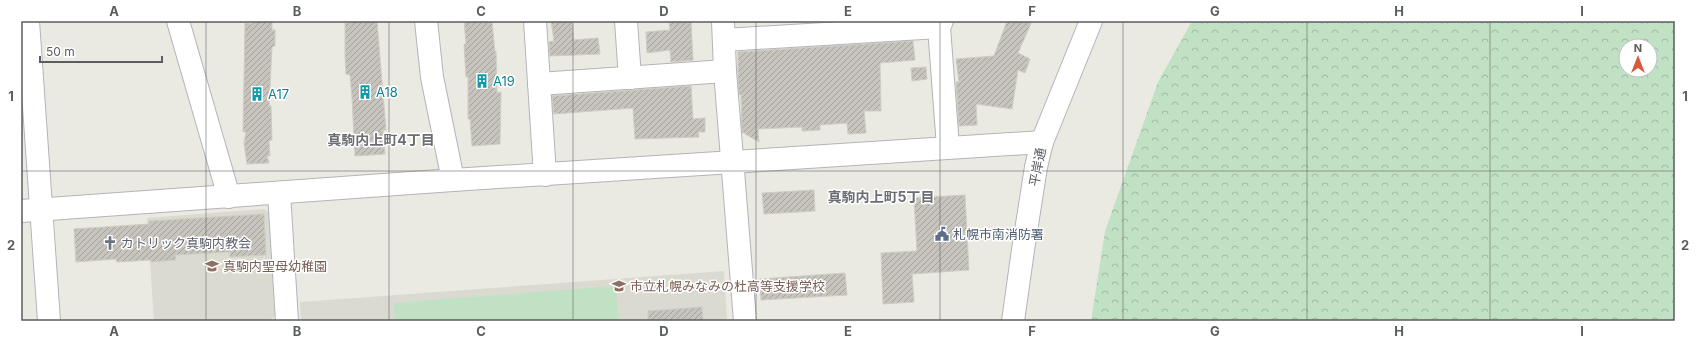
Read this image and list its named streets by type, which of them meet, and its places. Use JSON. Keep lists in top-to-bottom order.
{
  "streets": {
    "street": ["平岸通"]
  },
  "districts": ["真駒内上町4丁目", "真駒内上町5丁目"],
  "places": {
    "building": ["A19", "A18", "A17"],
    "public building": ["札幌市南消防署"],
    "church": ["カトリック真駒内教会"],
    "school or university": ["真駒内聖母幼稚園", "市立札幌みなみの杜高等支援学校"]
  },
  "scale_bar": "50 m",
  "north": "top",
  "grid": {
    "columns": [
      "A",
      "B",
      "C",
      "D",
      "E",
      "F",
      "G",
      "H",
      "I"
    ],
    "rows": ["1", "2"]
  }
}
